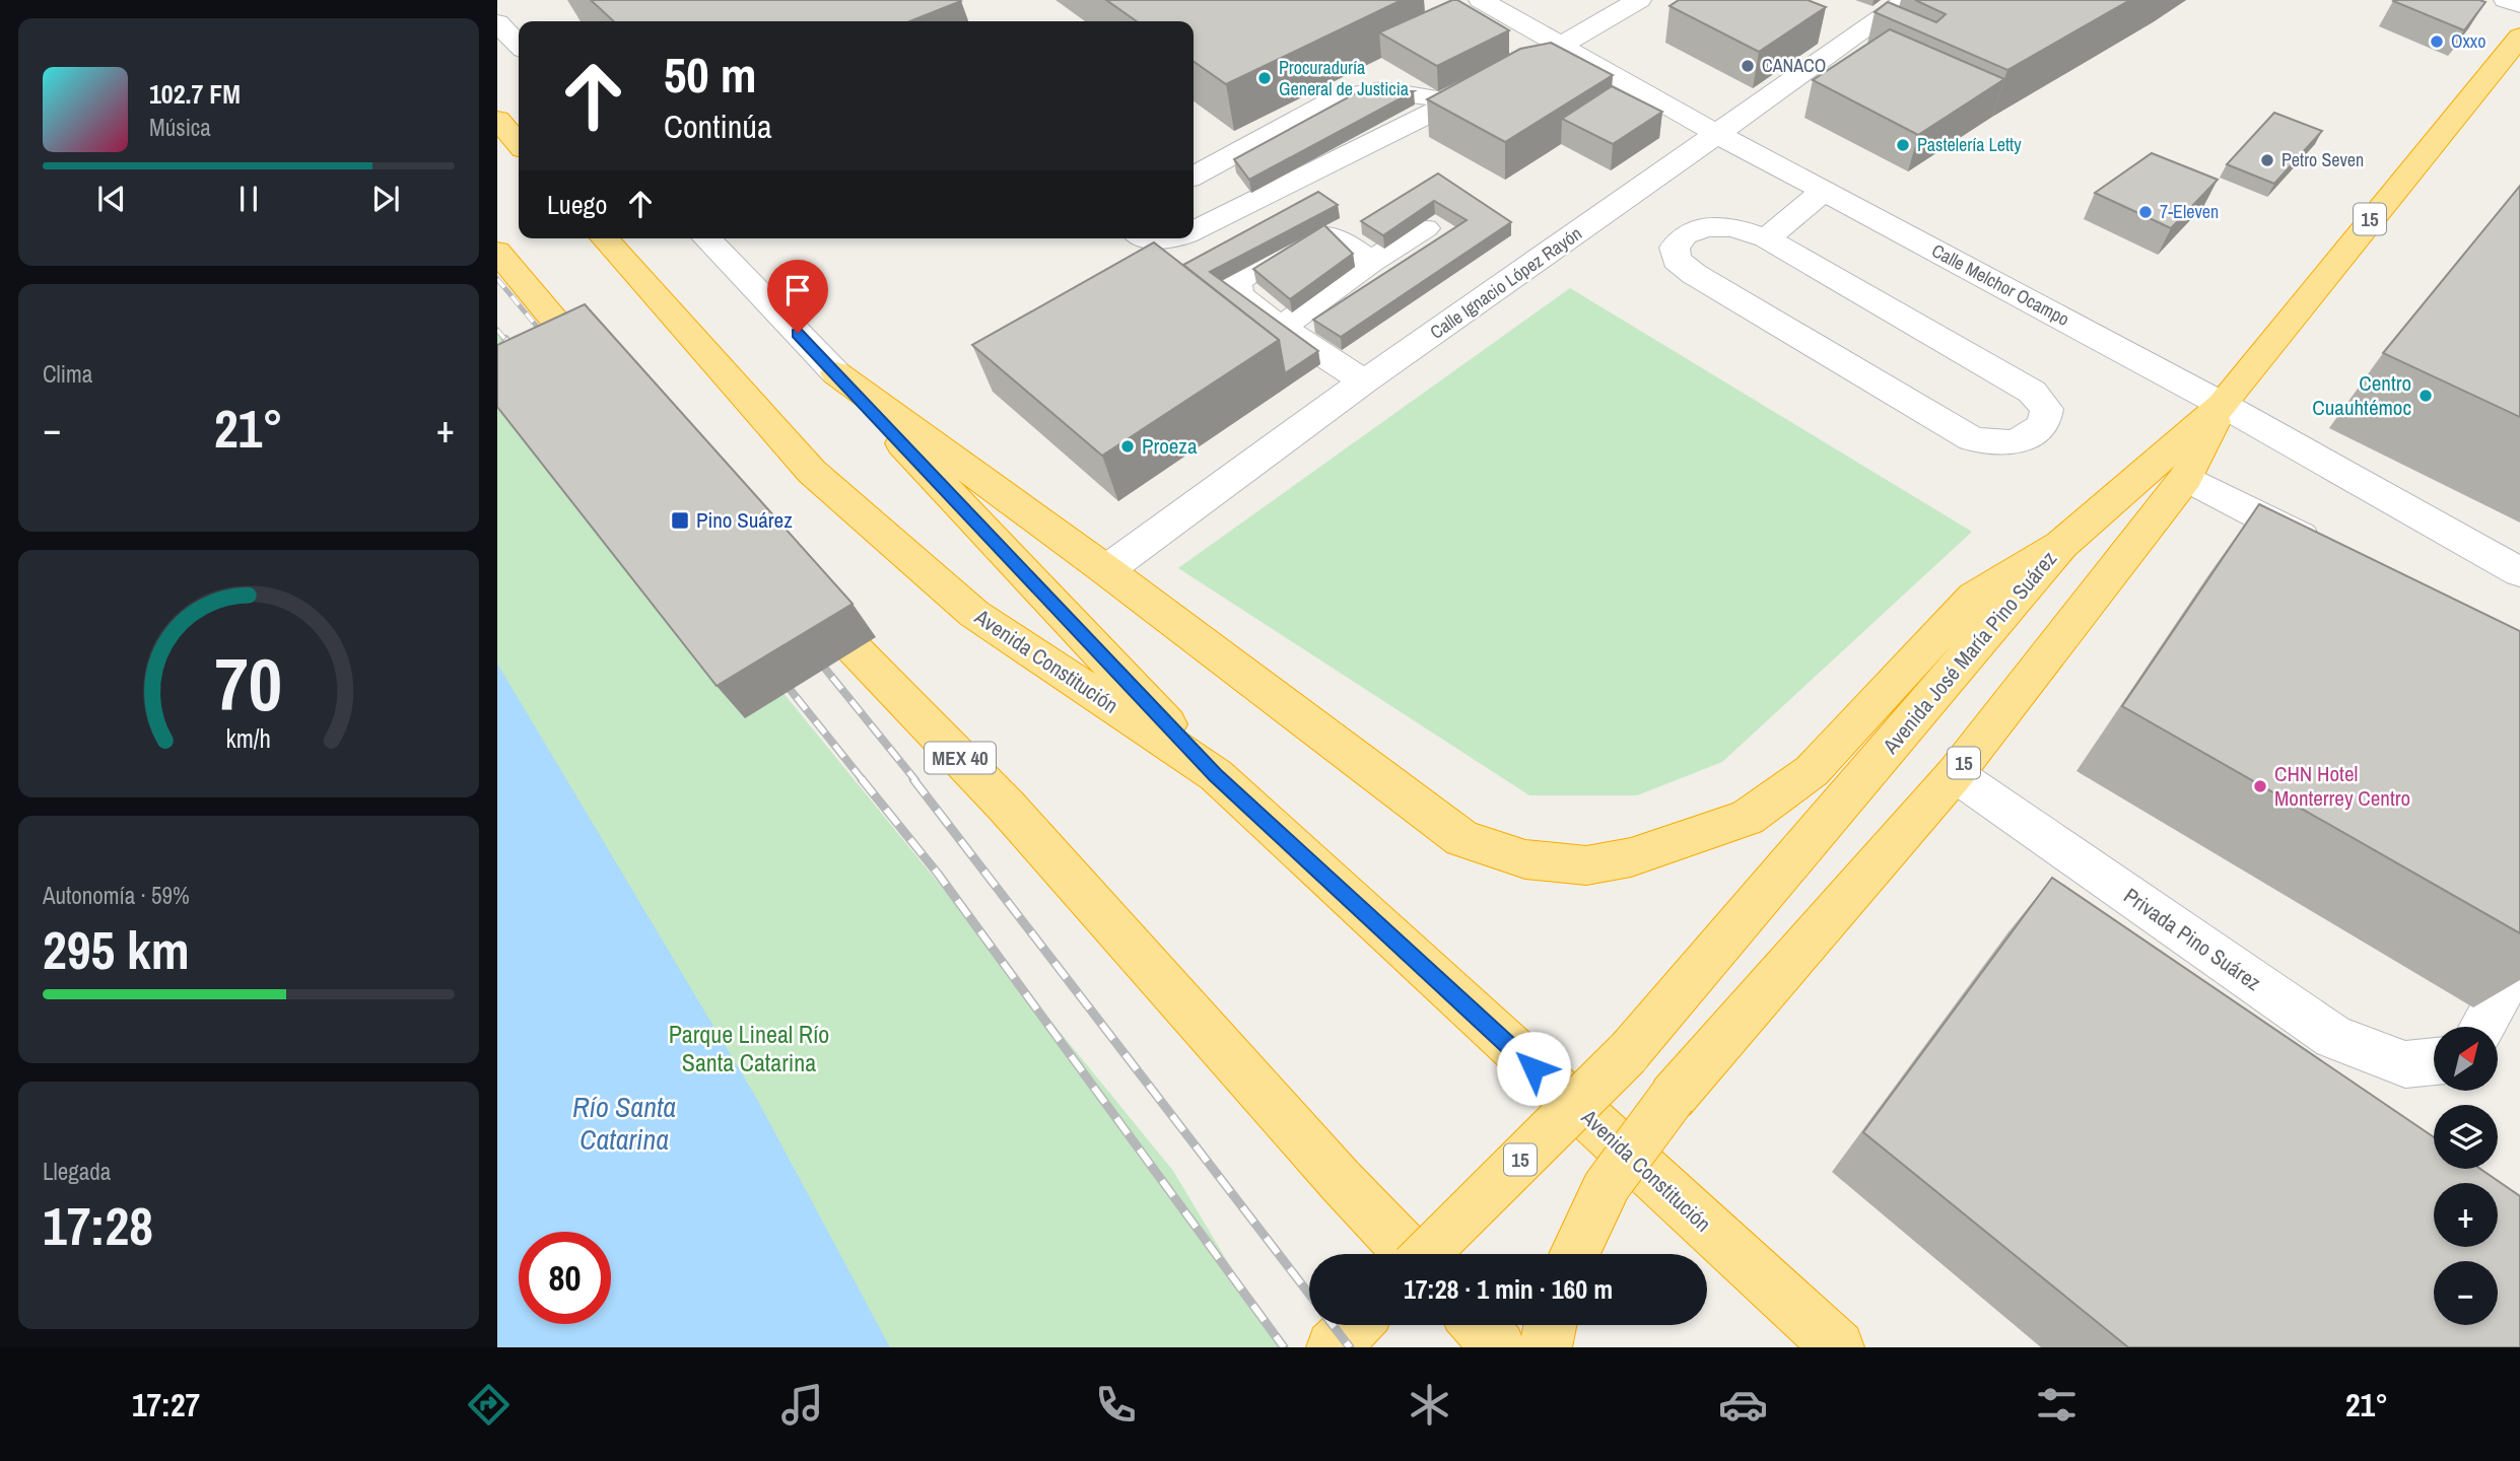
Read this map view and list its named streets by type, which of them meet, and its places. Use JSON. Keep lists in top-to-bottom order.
{
  "streets": {
    "highway": [
      "15",
      "Avenida José María Pino Suárez",
      "Avenida Constitución",
      "MEX 40"
    ],
    "street": ["Calle Ignacio López Rayón", "Calle Melchor Ocampo", "Privada Pino Suárez"]
  },
  "crossings": [
    ["15", "Calle Melchor Ocampo"],
    ["15", "Avenida José María Pino Suárez"],
    ["15", "Privada Pino Suárez"],
    ["Calle Ignacio López Rayón", "Calle Melchor Ocampo"],
    ["Calle Melchor Ocampo", "Avenida José María Pino Suárez"]
  ],
  "water": ["Río Santa Catarina"],
  "parks": ["Parque Lineal Río Santa Catarina"],
  "places": {
    "other": [
      "Oxxo",
      "CANACO",
      "Procuraduría General de Justicia",
      "Pastelería Letty",
      "Petro Seven",
      "7-Eleven",
      "Centro Cuauhtémoc",
      "Proeza",
      "CHN Hotel Monterrey Centro"
    ],
    "transit": ["Pino Suárez"]
  },
  "north": "top right",
  "page": {
    "turn": ["50 m", "Continúa"],
    "song": ["102.7 FM", "Música"],
    "then": "Luego",
    "tile": [
      "Clima",
      ["Autonomía · 59%", "295 km"],
      ["Llegada", "17:28"]
    ],
    "heat": ["−", "21°", "+"],
    "map_buttons": ["+", "−"],
    "limit": "80",
    "trip": "17:28 · 1 min · 160 m",
    "tabs": ["17:27", "21°"],
    "gauge": ["70", "km/h"]
  }
}
